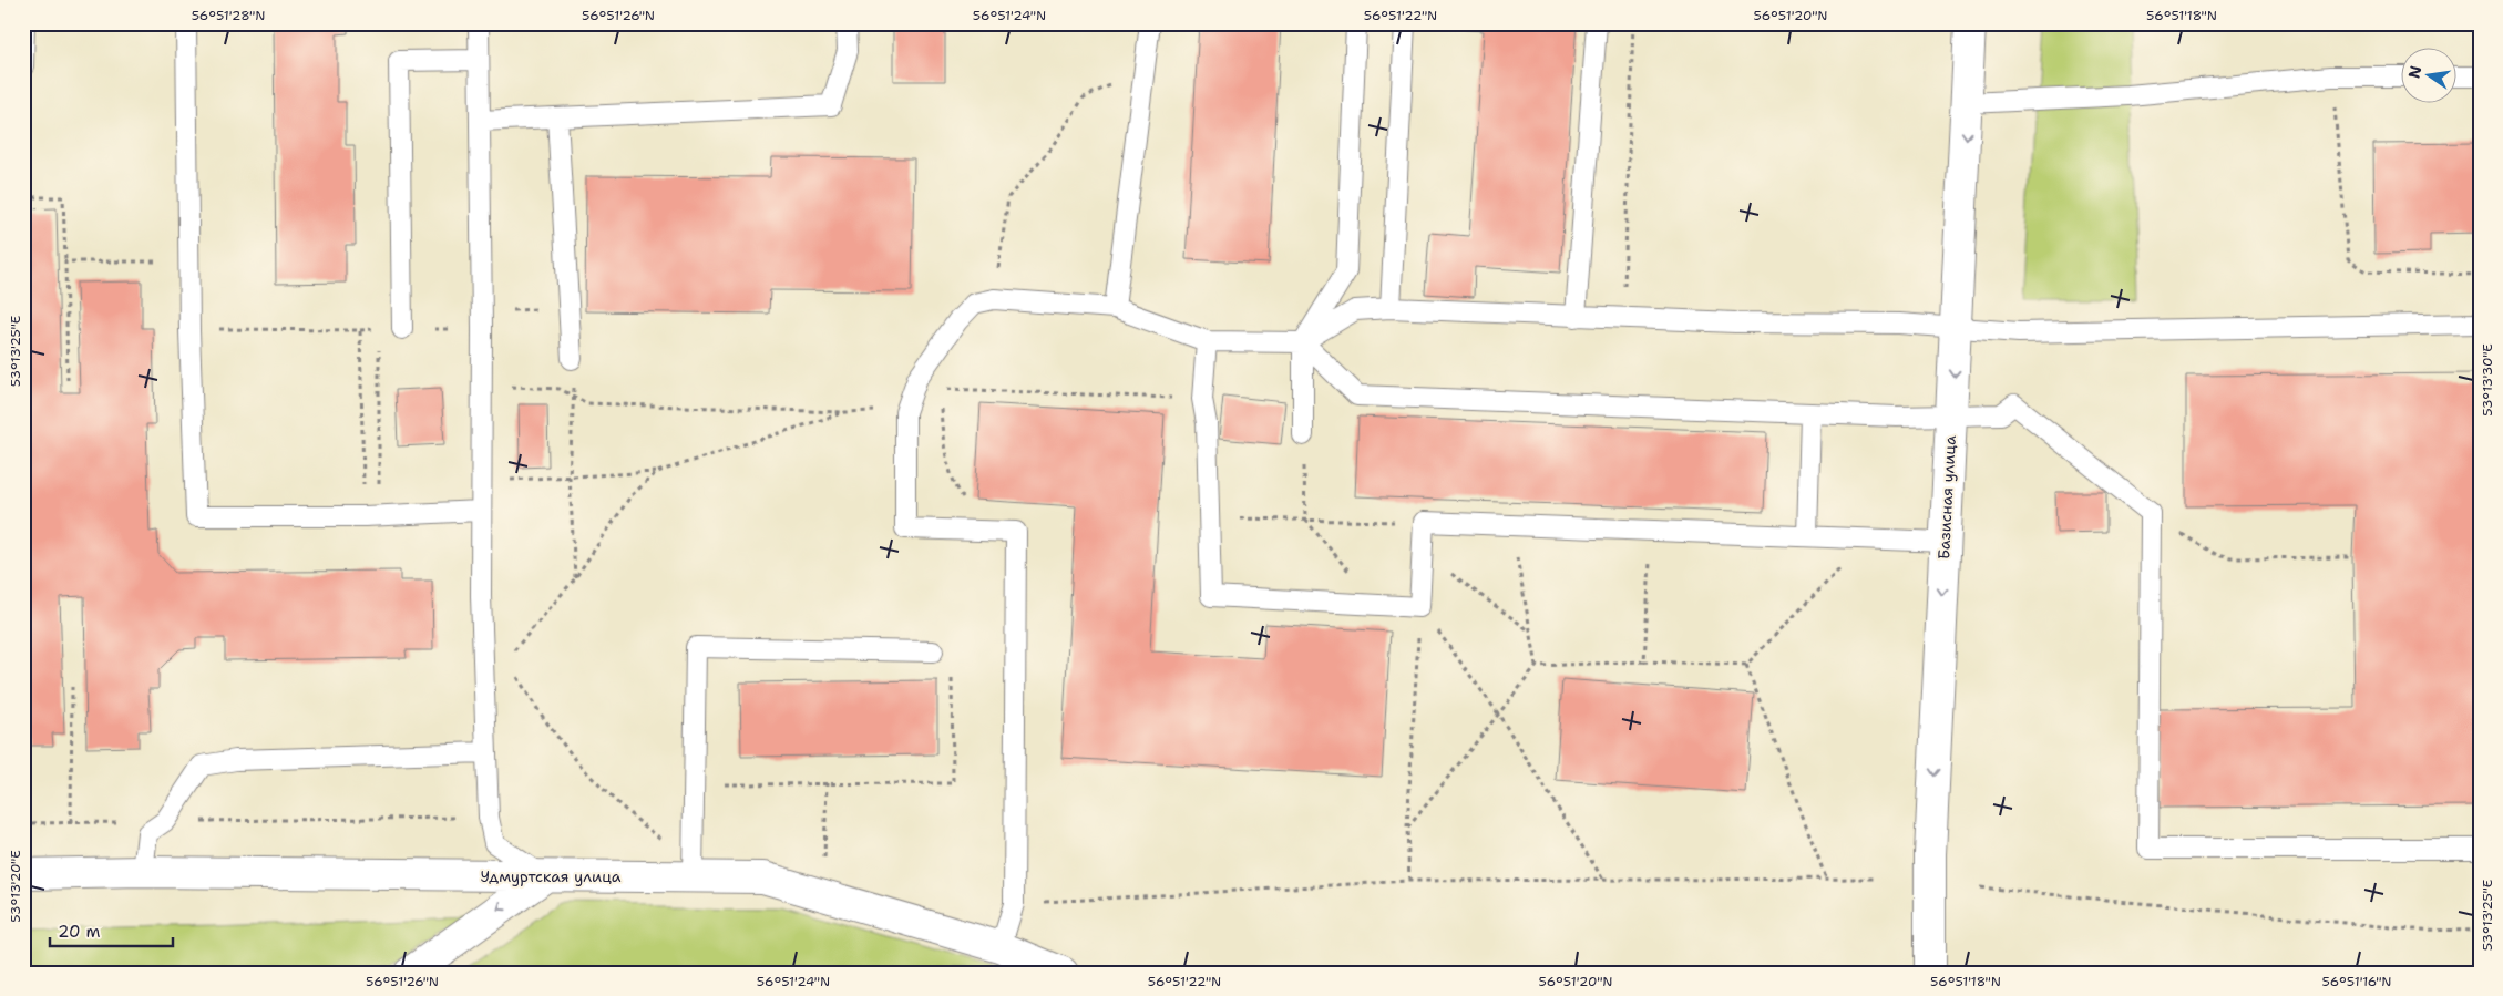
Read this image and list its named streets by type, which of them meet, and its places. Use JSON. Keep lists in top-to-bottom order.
{
  "streets": {
    "street": ["Базисная улица", "Удмуртская улица"]
  },
  "one_way": ["Базисная улица"],
  "scale_bar": "20 m",
  "north": "left",
  "coordinates": [
    "56°51'28\"N",
    "56°51'26\"N",
    "56°51'24\"N",
    "56°51'22\"N",
    "56°51'20\"N",
    "56°51'18\"N",
    "53°13'25\"E",
    "53°13'30\"E",
    "53°13'20\"E",
    "56°51'16\"N"
  ]
}
